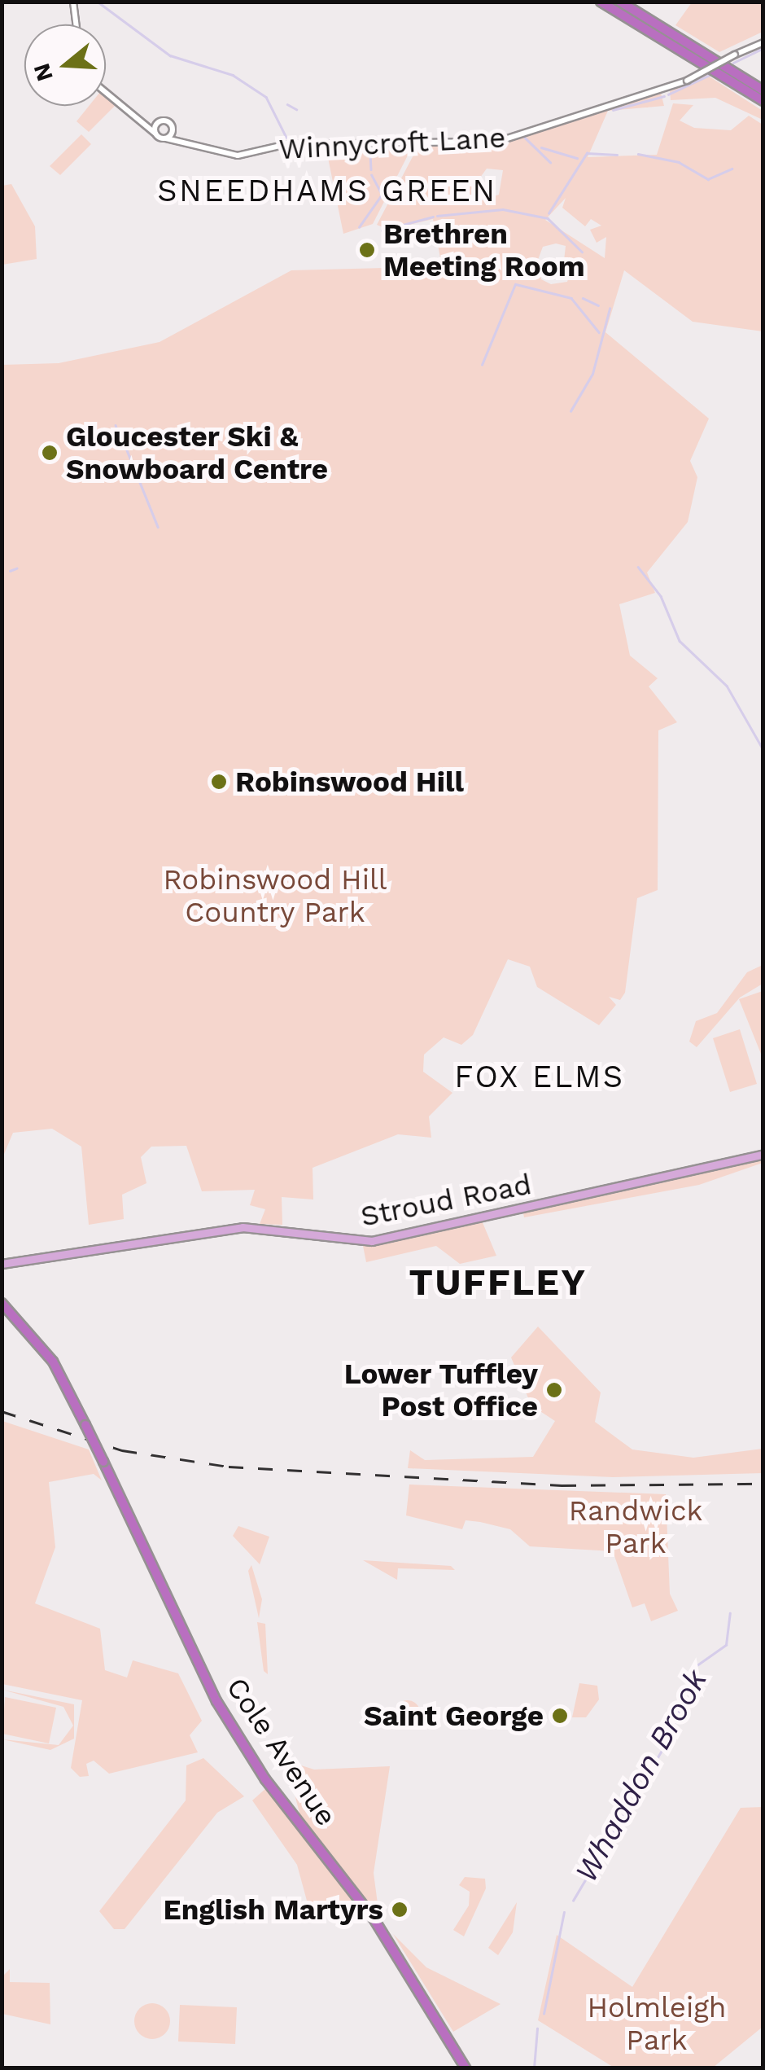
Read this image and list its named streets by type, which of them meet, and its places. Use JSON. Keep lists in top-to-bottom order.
{
  "streets": {
    "highway": ["Cole Avenue"],
    "main road": ["Stroud Road"],
    "street": ["Winnycroft Lane"]
  },
  "districts": ["SNEEDHAMS GREEN", "FOX ELMS", "TUFFLEY"],
  "water": ["Whaddon Brook"],
  "parks": ["Robinswood Hill Country Park", "Randwick Park", "Holmleigh Park"],
  "places": [
    "Brethren Meeting Room",
    "Gloucester Ski & Snowboard Centre",
    "Robinswood Hill",
    "Lower Tuffley Post Office",
    "Saint George",
    "English Martyrs"
  ],
  "north": "left"
}
